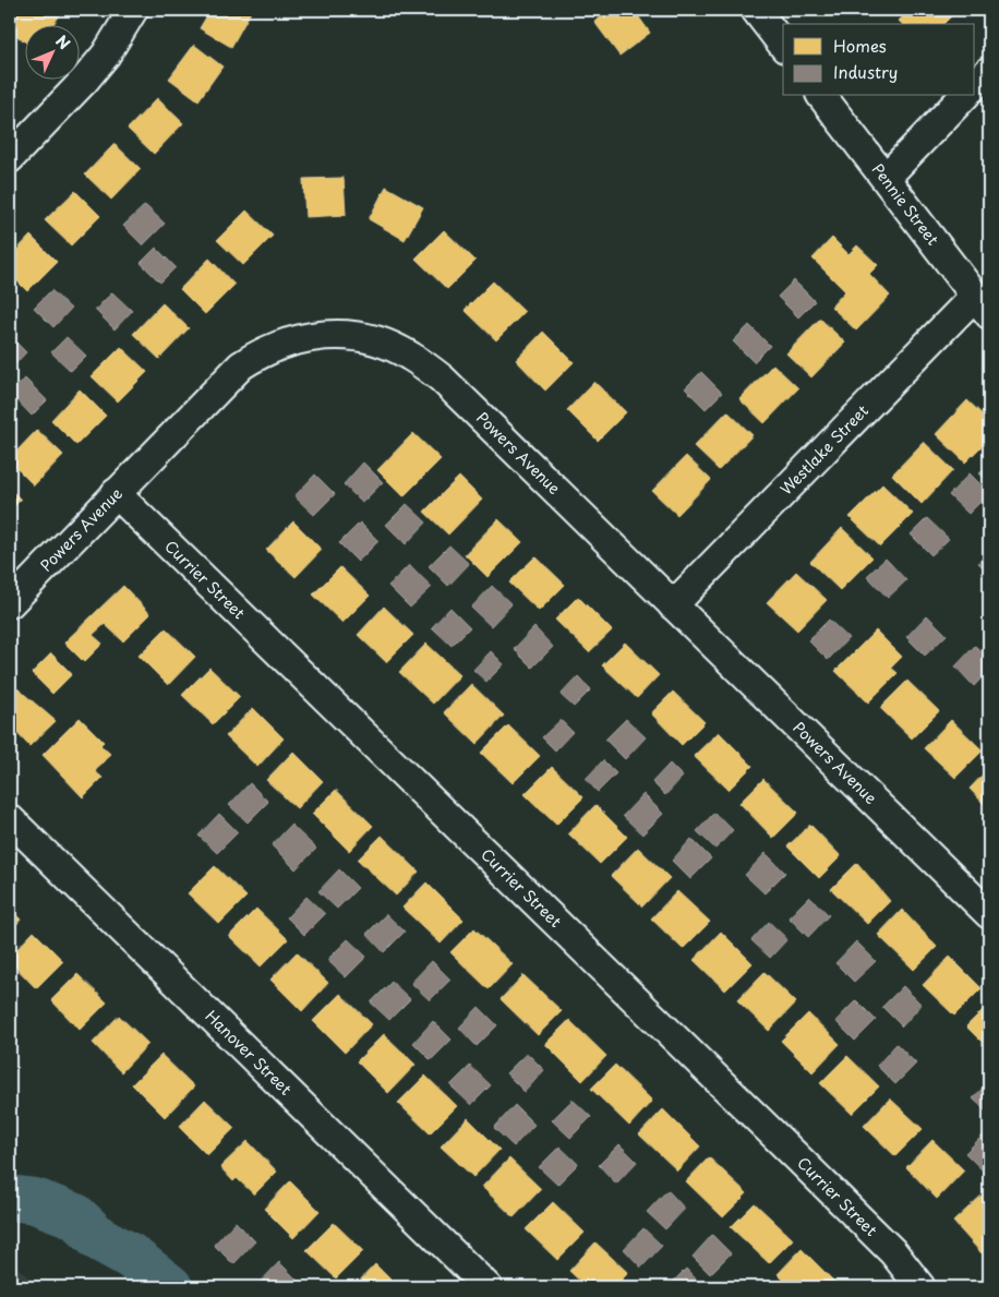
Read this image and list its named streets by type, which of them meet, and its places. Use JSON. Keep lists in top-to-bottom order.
{
  "streets": {
    "street": [
      "Pennie Street",
      "Westlake Street",
      "Powers Avenue",
      "Currier Street",
      "Hanover Street"
    ]
  },
  "crossings": [
    ["Pennie Street", "Westlake Street"],
    ["Westlake Street", "Powers Avenue"],
    ["Powers Avenue", "Currier Street"]
  ],
  "legend": ["Homes", "Industry"],
  "north": "top right"
}
